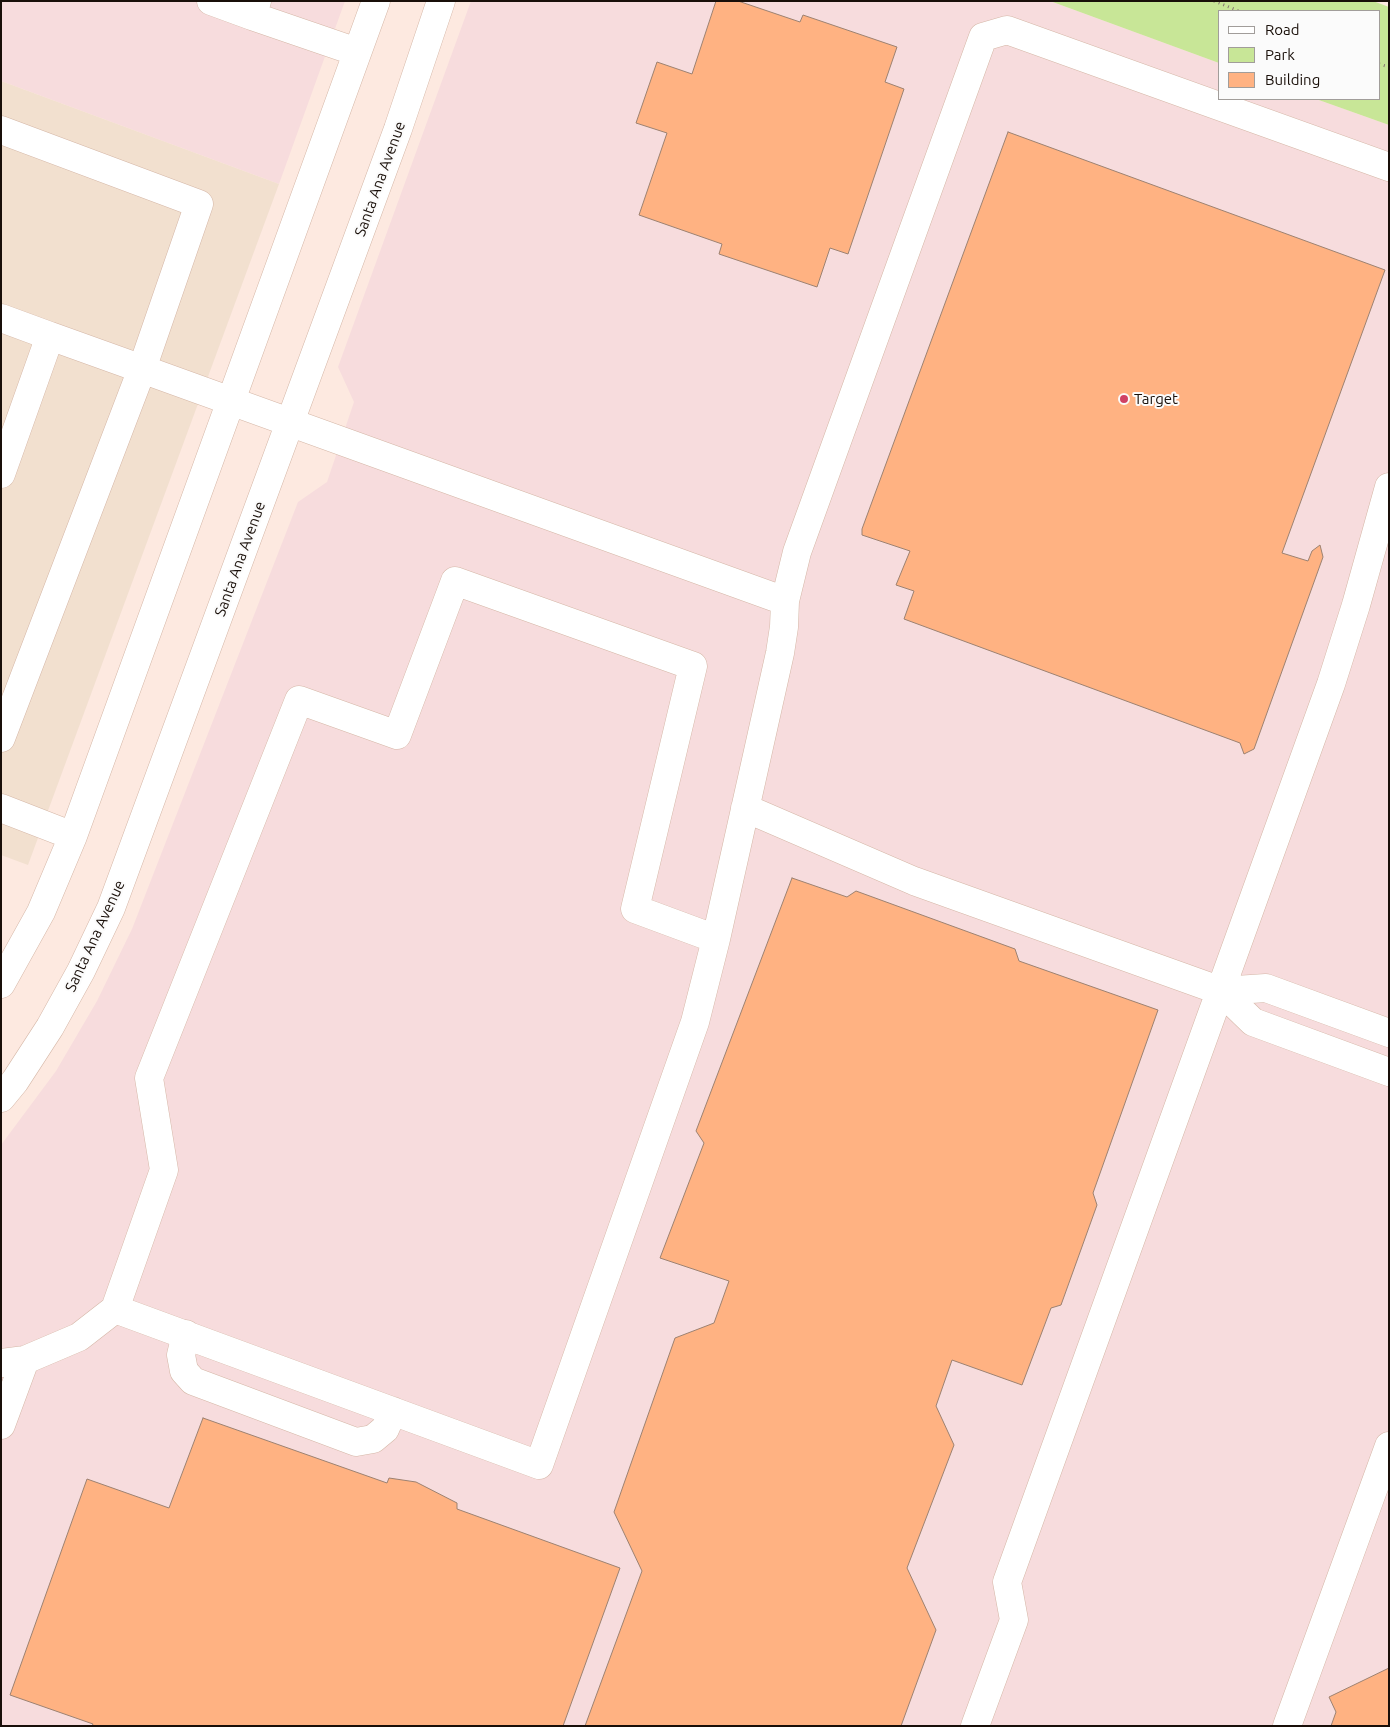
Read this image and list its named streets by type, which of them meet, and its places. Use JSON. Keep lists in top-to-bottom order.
{
  "streets": {
    "street": ["Santa Ana Avenue"]
  },
  "places": ["Target"],
  "legend": ["Road", "Park", "Building"]
}
